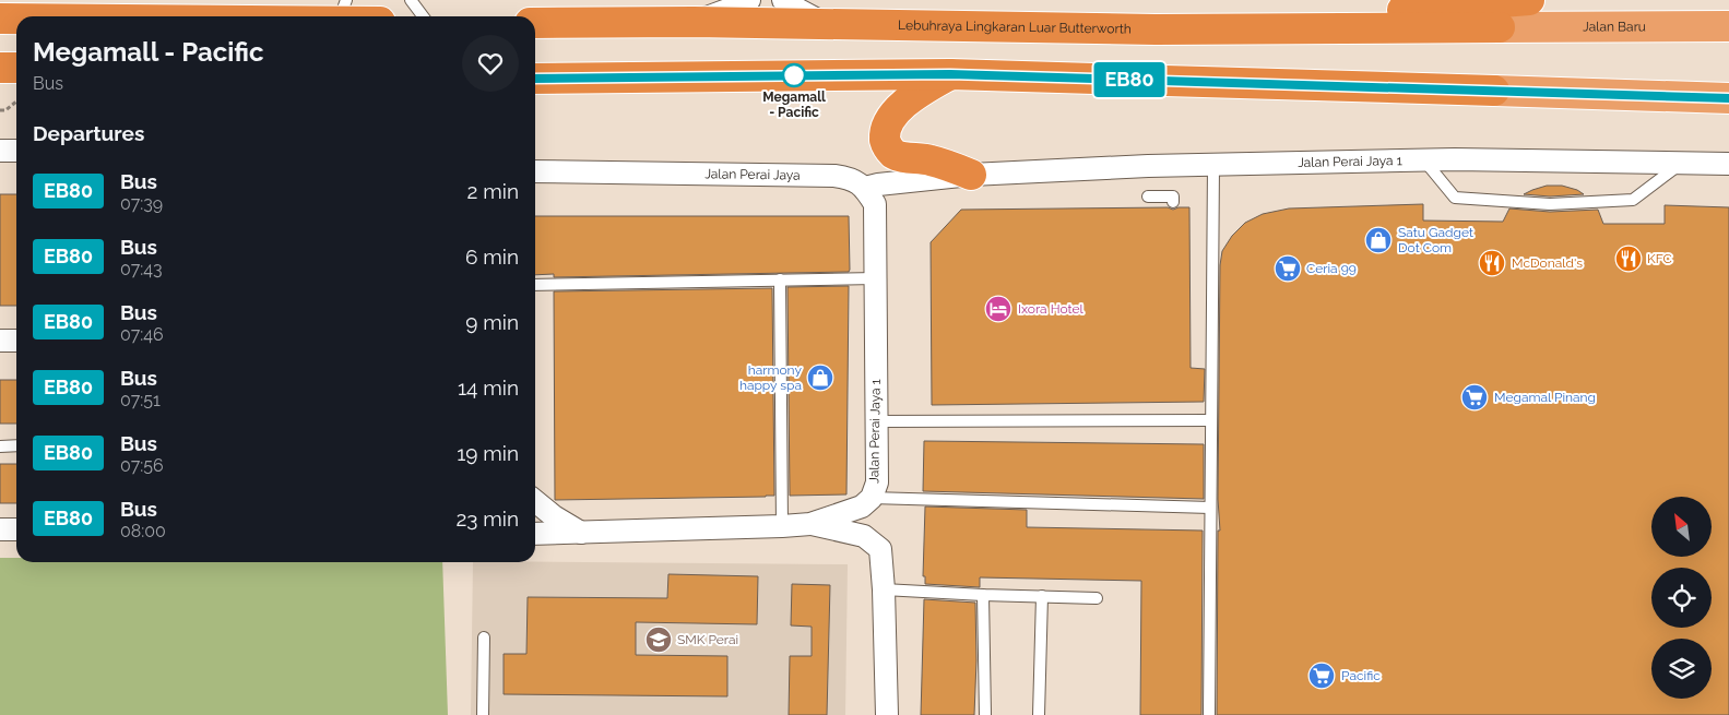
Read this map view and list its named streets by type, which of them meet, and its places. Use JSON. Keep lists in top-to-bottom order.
{
  "streets": {
    "highway": ["Lebuhraya Lingkaran Luar Butterworth", "Jalan Baru"],
    "street": ["Jalan Perai Jaya 1", "Jalan Perai Jaya"]
  },
  "crossings": [
    ["Lebuhraya Lingkaran Luar Butterworth", "Jalan Baru"],
    ["Jalan Perai Jaya 1", "Jalan Perai Jaya"]
  ],
  "places": {
    "other": ["Megamall - Pacific"],
    "shop": ["Satu Gadget Dot Com", "harmony happy spa"],
    "restaurant": ["KFC", "McDonald's"],
    "supermarket": ["Ceria 99", "Megamal Pinang", "Pacific"],
    "hotel": ["Ixora Hotel"],
    "school or university": ["SMK Perai"]
  },
  "lines": ["bus line EB80"],
  "north": "top left",
  "page": {
    "on_map": "EB80",
    "heading": [
      ["Megamall - Pacific", "Bus"],
      "Departures"
    ],
    "list": [
      {
        "mark": "EB80",
        "name": "Bus",
        "note": "07:39",
        "value": "2 min"
      },
      {
        "mark": "EB80",
        "name": "Bus",
        "note": "07:43",
        "value": "6 min"
      },
      {
        "mark": "EB80",
        "name": "Bus",
        "note": "07:46",
        "value": "9 min"
      },
      {
        "mark": "EB80",
        "name": "Bus",
        "note": "07:51",
        "value": "14 min"
      },
      {
        "mark": "EB80",
        "name": "Bus",
        "note": "07:56",
        "value": "19 min"
      },
      {
        "mark": "EB80",
        "name": "Bus",
        "note": "08:00",
        "value": "23 min"
      }
    ]
  }
}
